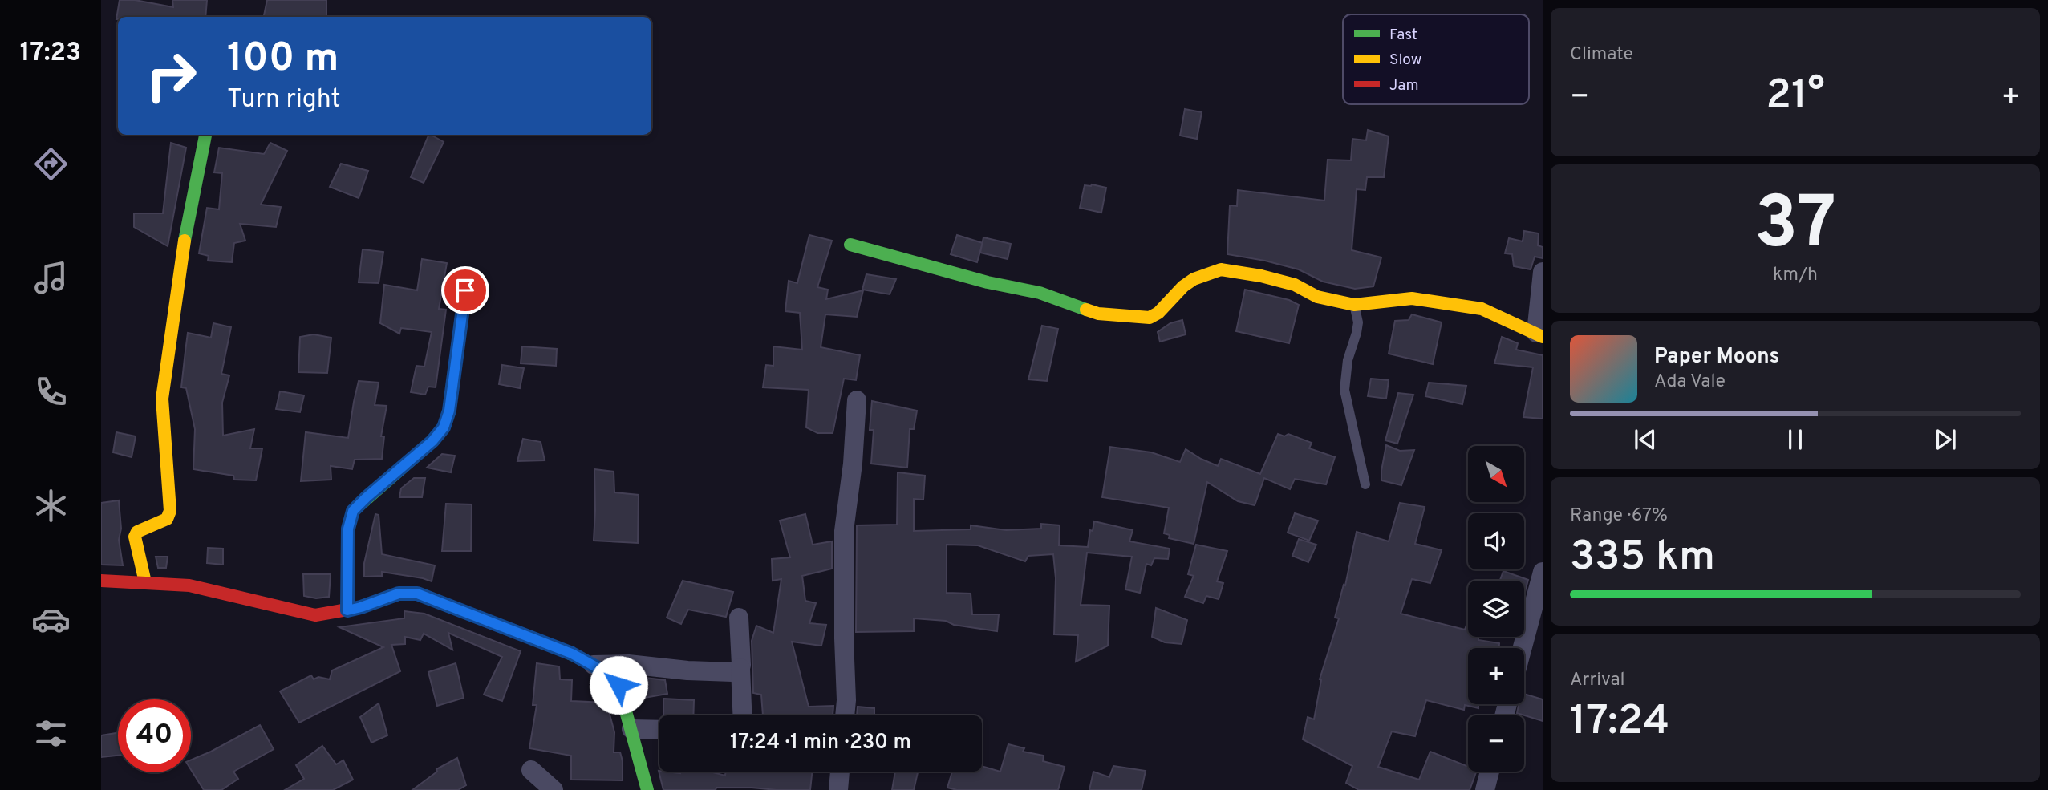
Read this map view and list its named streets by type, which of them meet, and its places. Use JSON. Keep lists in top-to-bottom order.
{
  "legend": ["Fast", "Slow", "Jam"],
  "north": "bottom right",
  "page": {
    "tabs": "17:23",
    "tile": [
      "Climate",
      ["37", "km/h"],
      ["Range · 67%", "335 km"],
      ["Arrival", "17:24"]
    ],
    "turn": ["100 m", "Turn right"],
    "heat": ["−", "21°", "+"],
    "song": ["Paper Moons", "Ada Vale"],
    "map_buttons": ["+", "−"],
    "limit": "40",
    "trip": "17:24 · 1 min · 230 m"
  }
}
